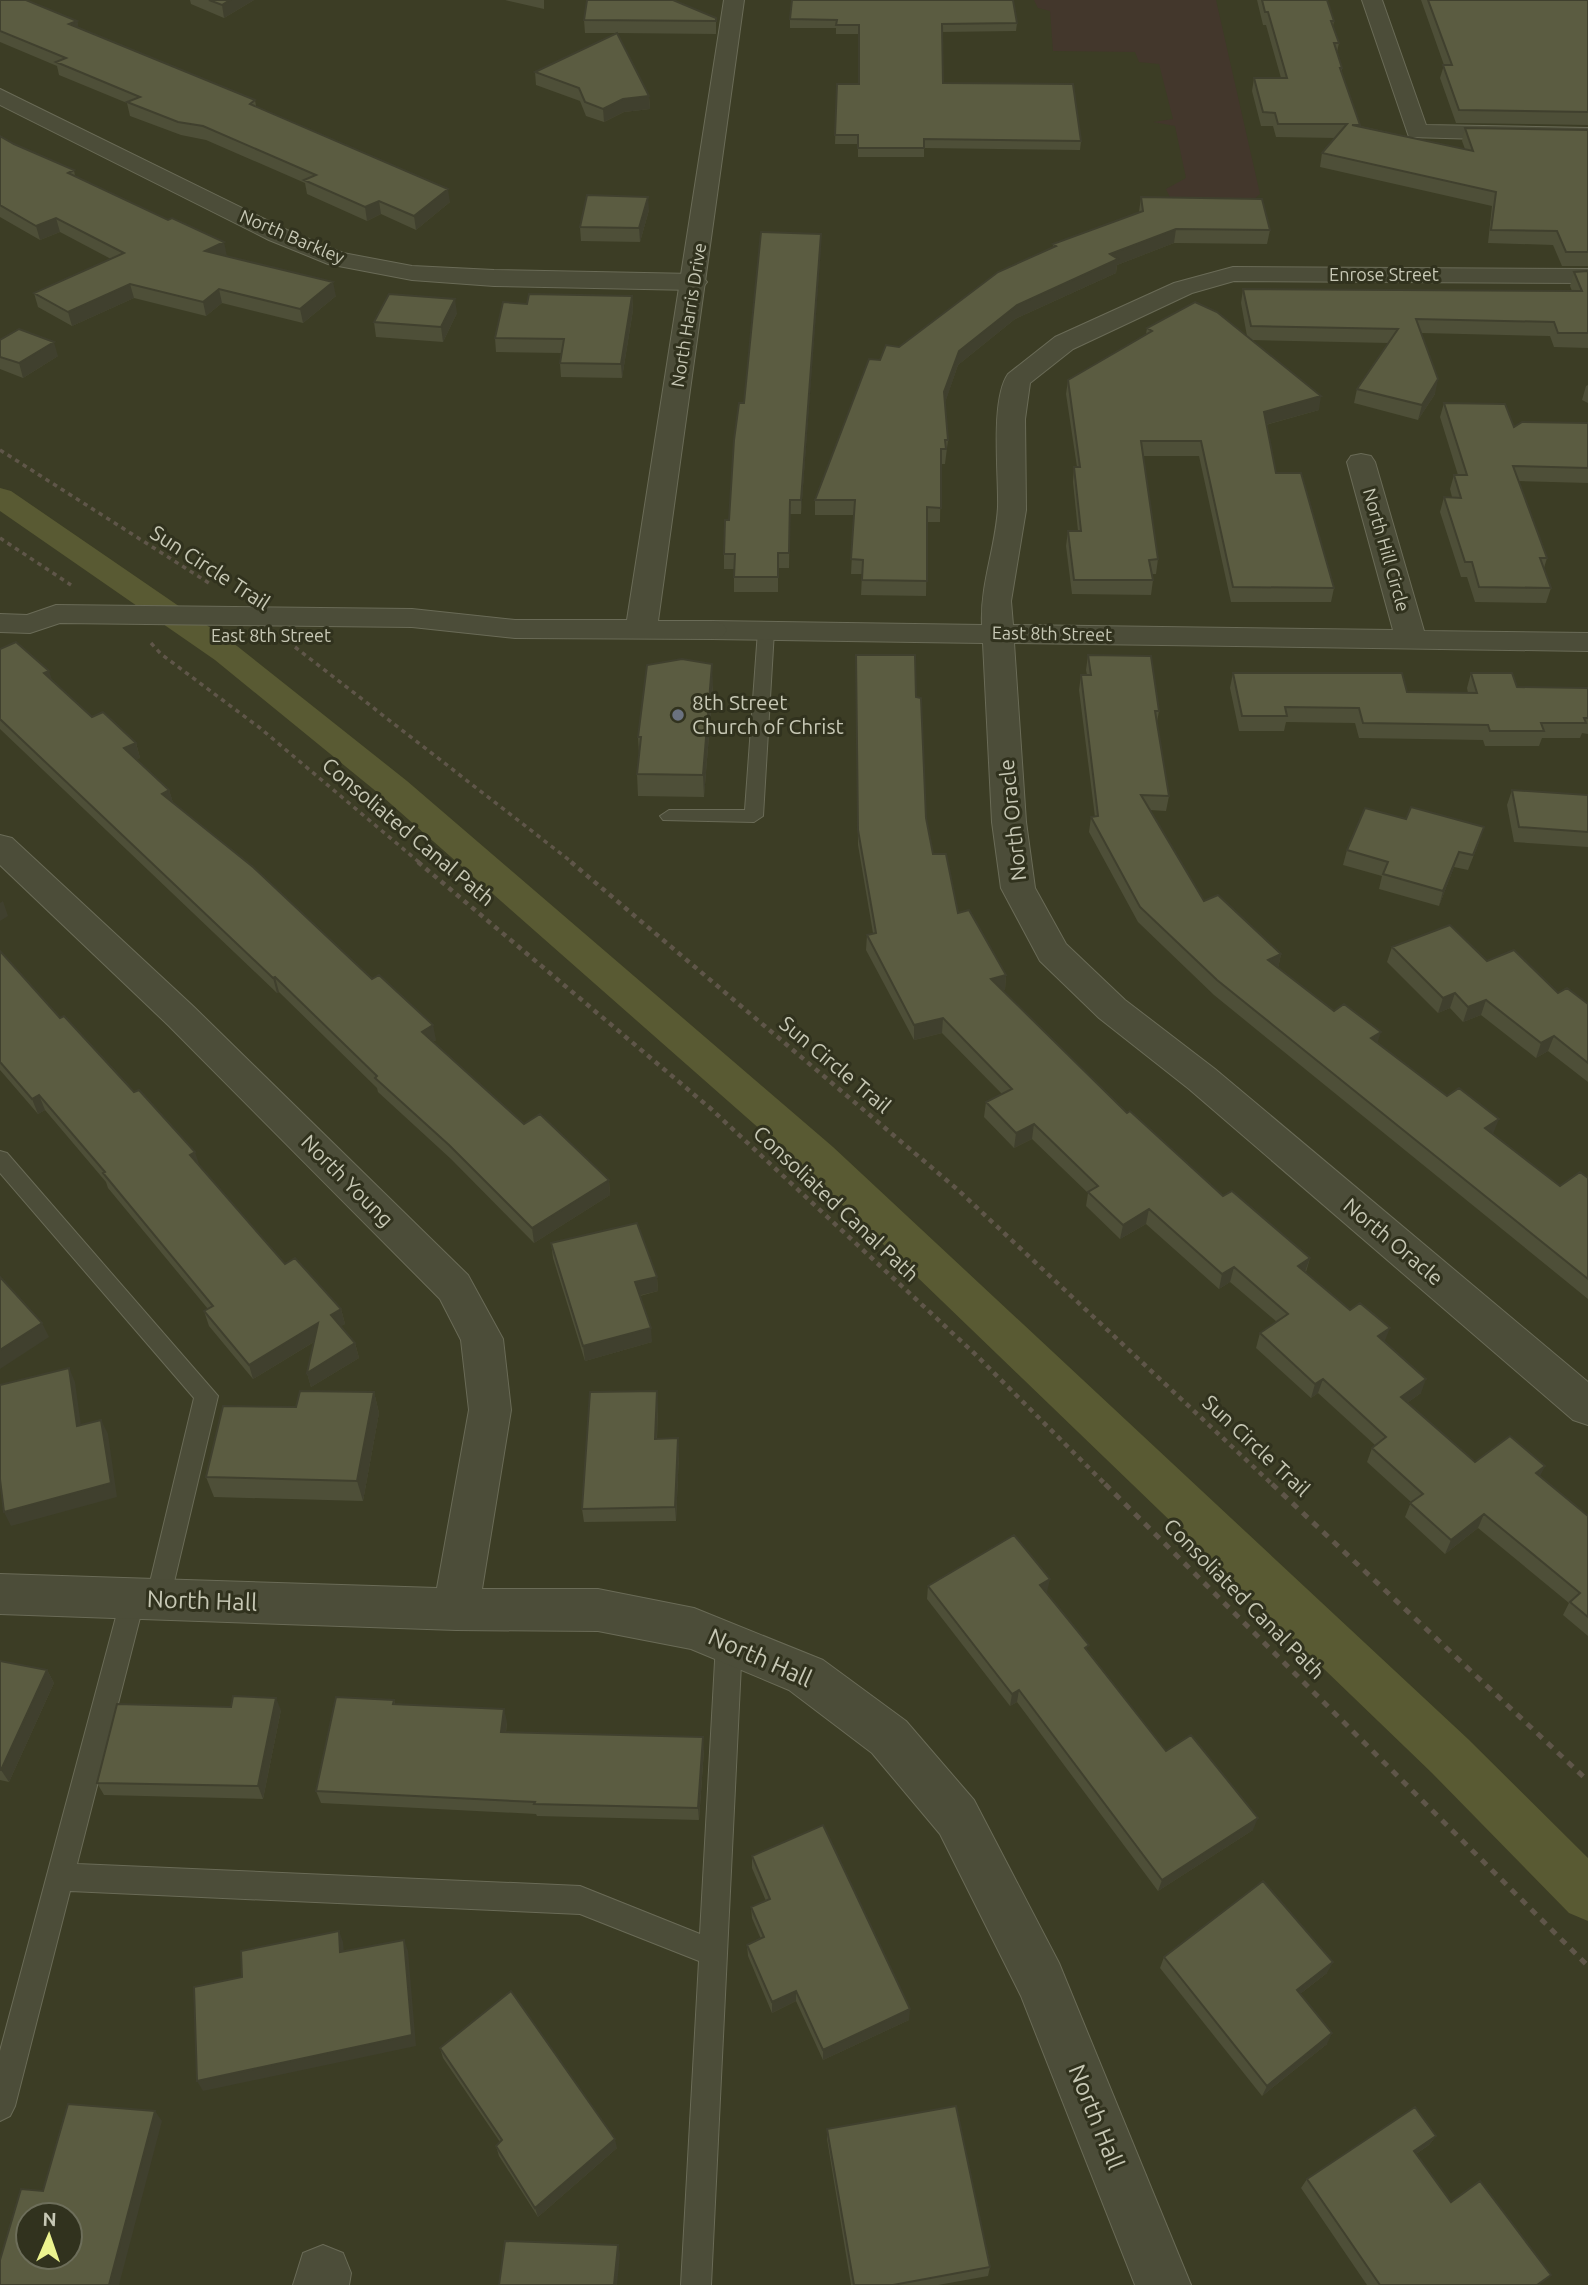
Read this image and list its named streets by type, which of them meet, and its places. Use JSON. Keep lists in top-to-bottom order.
{
  "streets": {
    "street": [
      "North Barkley",
      "Enrose Street",
      "North Harris Drive",
      "North Hill Circle",
      "East 8th Street",
      "North Oracle",
      "North Young",
      "North Hall"
    ],
    "path": ["Sun Circle Trail", "Consoliated Canal Path"]
  },
  "crossings": [
    ["North Barkley", "North Harris Drive"],
    ["Enrose Street", "North Oracle"],
    ["North Harris Drive", "East 8th Street"],
    ["North Hill Circle", "East 8th Street"],
    ["Sun Circle Trail", "East 8th Street"],
    ["East 8th Street", "North Oracle"],
    ["East 8th Street", "Consoliated Canal Path"],
    ["North Young", "North Hall"]
  ],
  "places": ["8th Street Church of Christ"],
  "north": "top"
}
